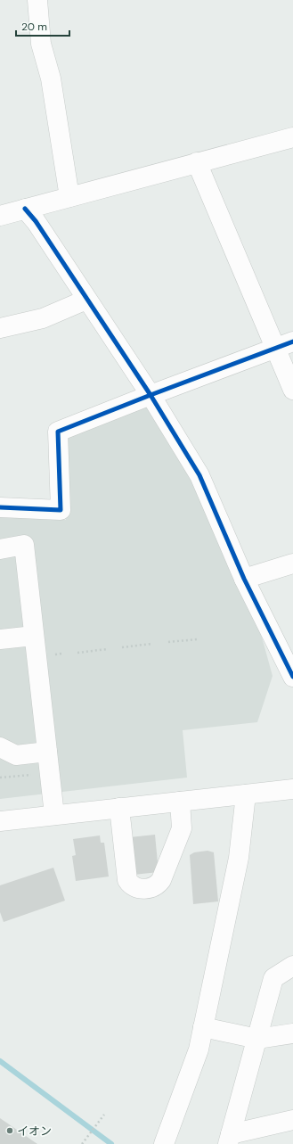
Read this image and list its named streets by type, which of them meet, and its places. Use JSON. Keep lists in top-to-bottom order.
{
  "places": ["イオン"],
  "scale_bar": "20 m"
}
